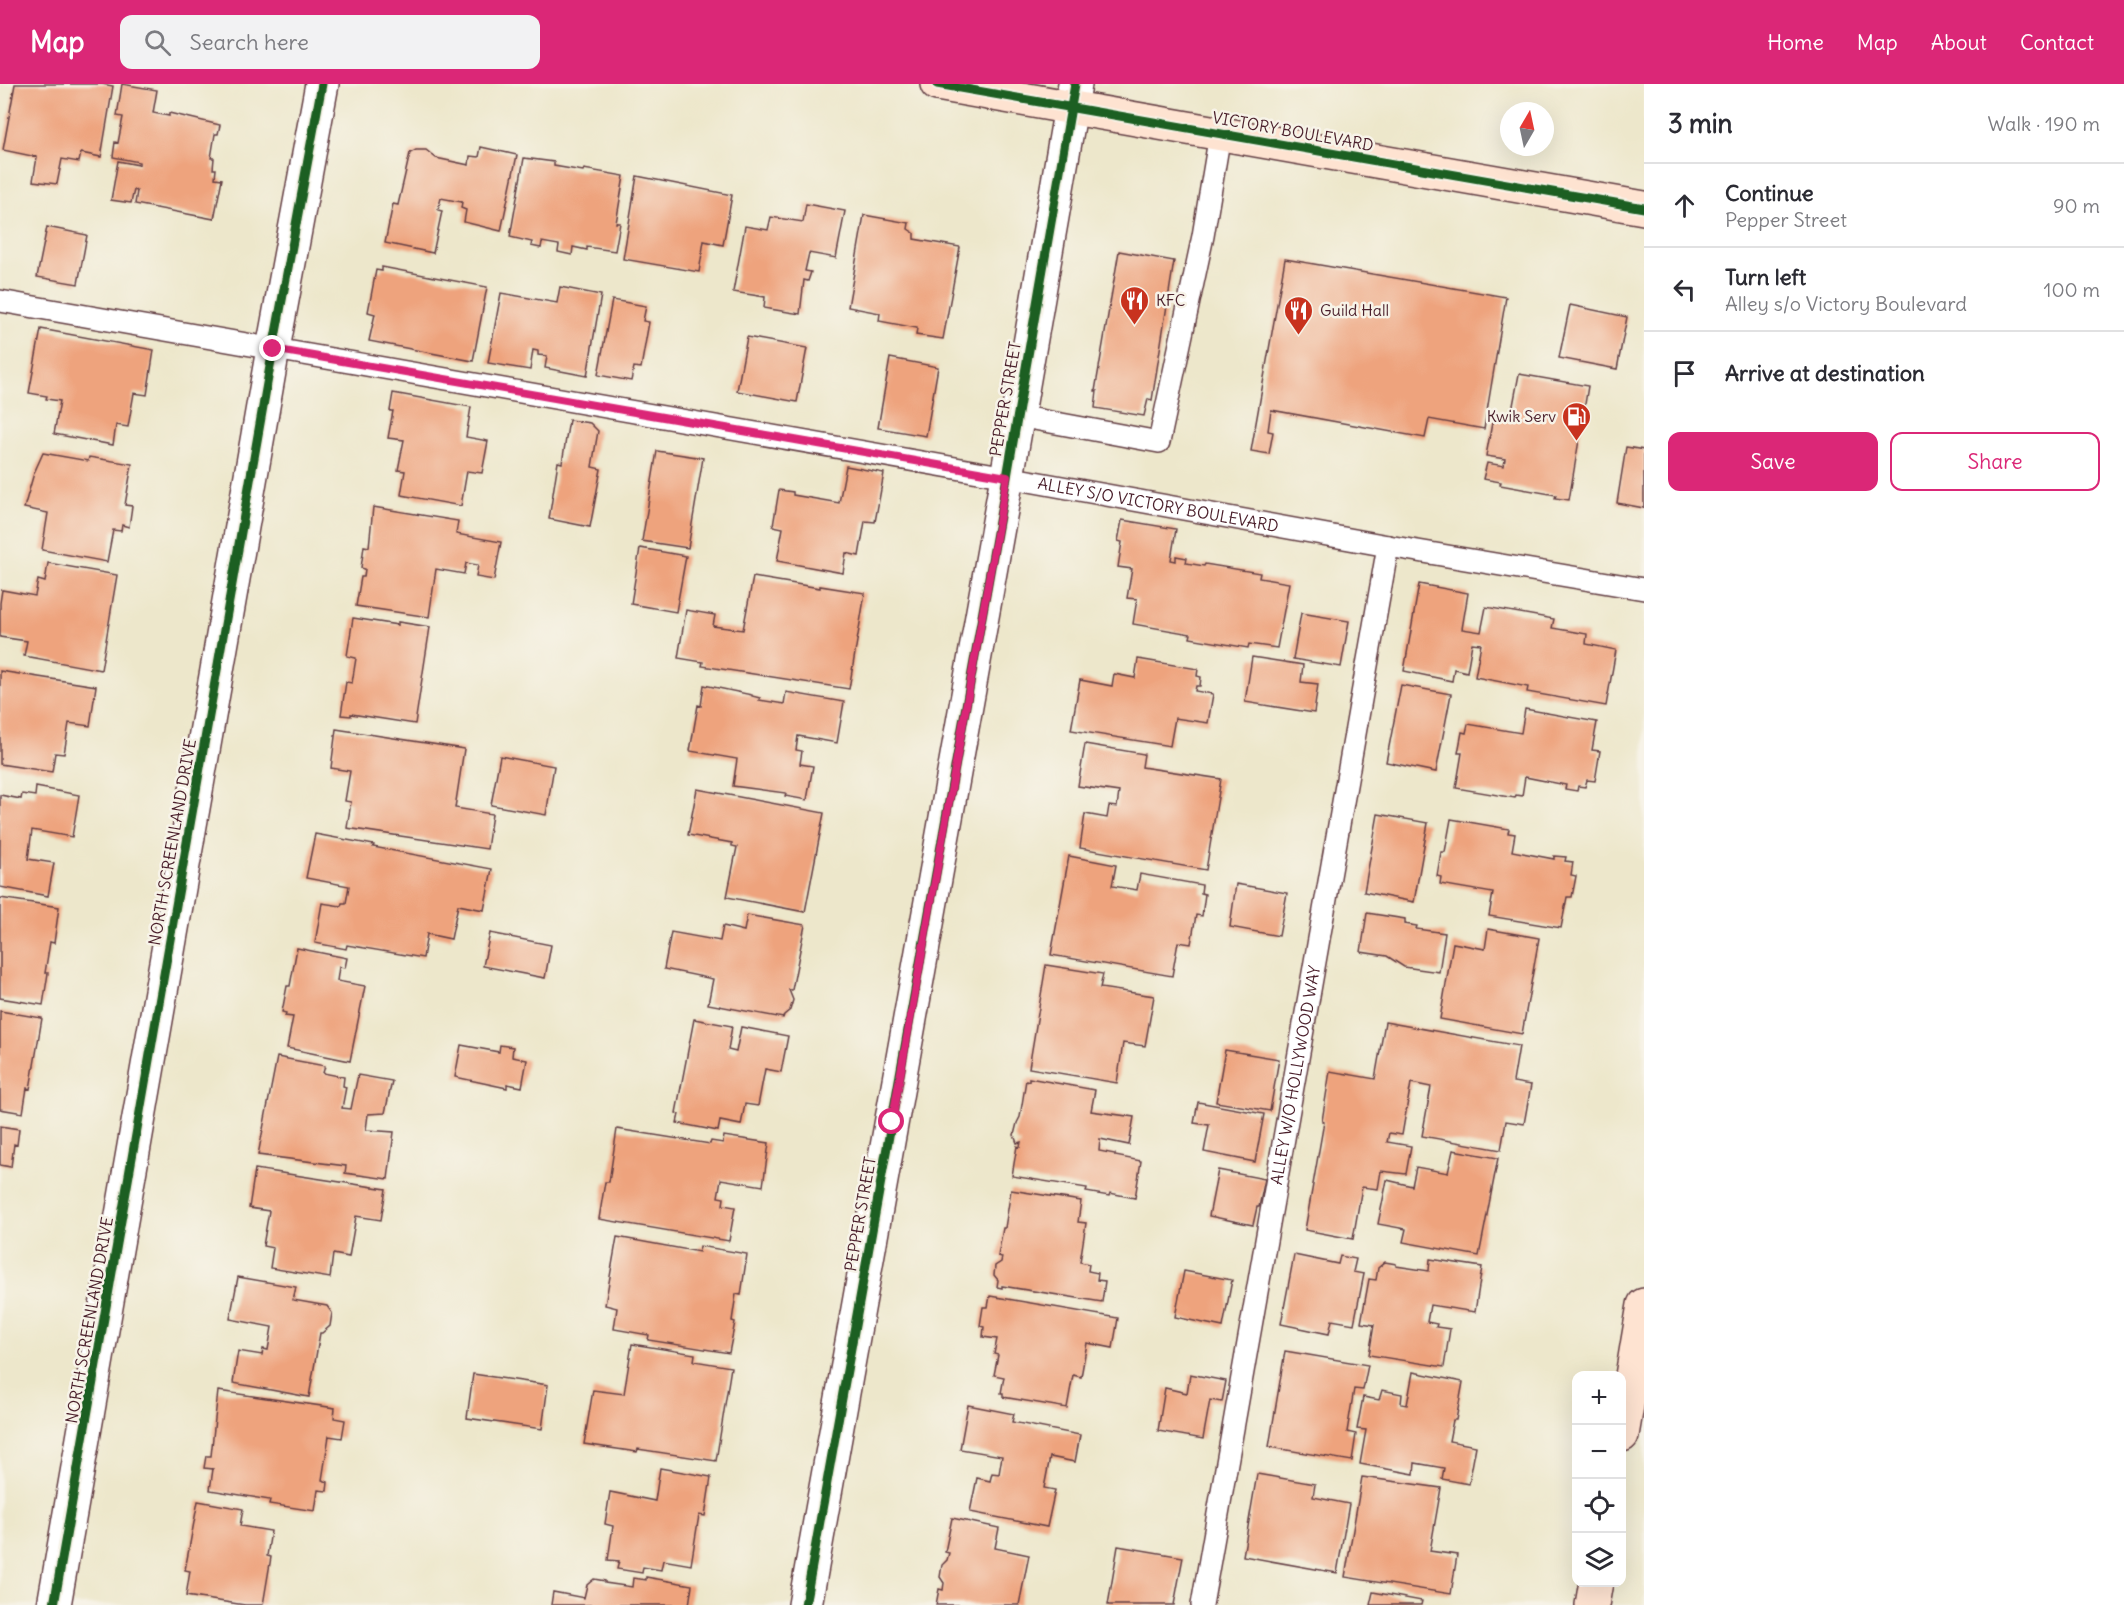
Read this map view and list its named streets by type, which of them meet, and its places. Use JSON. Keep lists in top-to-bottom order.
{
  "streets": {
    "main road": ["VICTORY BOULEVARD"],
    "street": ["PEPPER STREET", "NORTH SCREENLAND DRIVE"],
    "lane": ["ALLEY S/O VICTORY BOULEVARD", "ALLEY W/O HOLLYWOOD WAY"]
  },
  "crossings": [
    ["VICTORY BOULEVARD", "PEPPER STREET"],
    ["PEPPER STREET", "ALLEY S/O VICTORY BOULEVARD"],
    ["ALLEY S/O VICTORY BOULEVARD", "NORTH SCREENLAND DRIVE"],
    ["ALLEY S/O VICTORY BOULEVARD", "ALLEY W/O HOLLYWOOD WAY"]
  ],
  "places": {
    "restaurant": ["KFC", "Guild Hall"],
    "fuel station": ["Kwik Serv"]
  },
  "north": "top",
  "page": {
    "header": "Map",
    "search": "Search here",
    "nav": [
      "Home",
      "Map",
      "About",
      "Contact"
    ],
    "heading": ["3 min", "Walk · 190 m"],
    "list": [
      ["Continue", "Pepper Street", "90 m"],
      ["Turn left", "Alley s/o Victory Boulevard", "100 m"],
      "Arrive at destination"
    ],
    "buttons": ["Save", "Share"],
    "map_buttons": ["+", "−"]
  }
}
